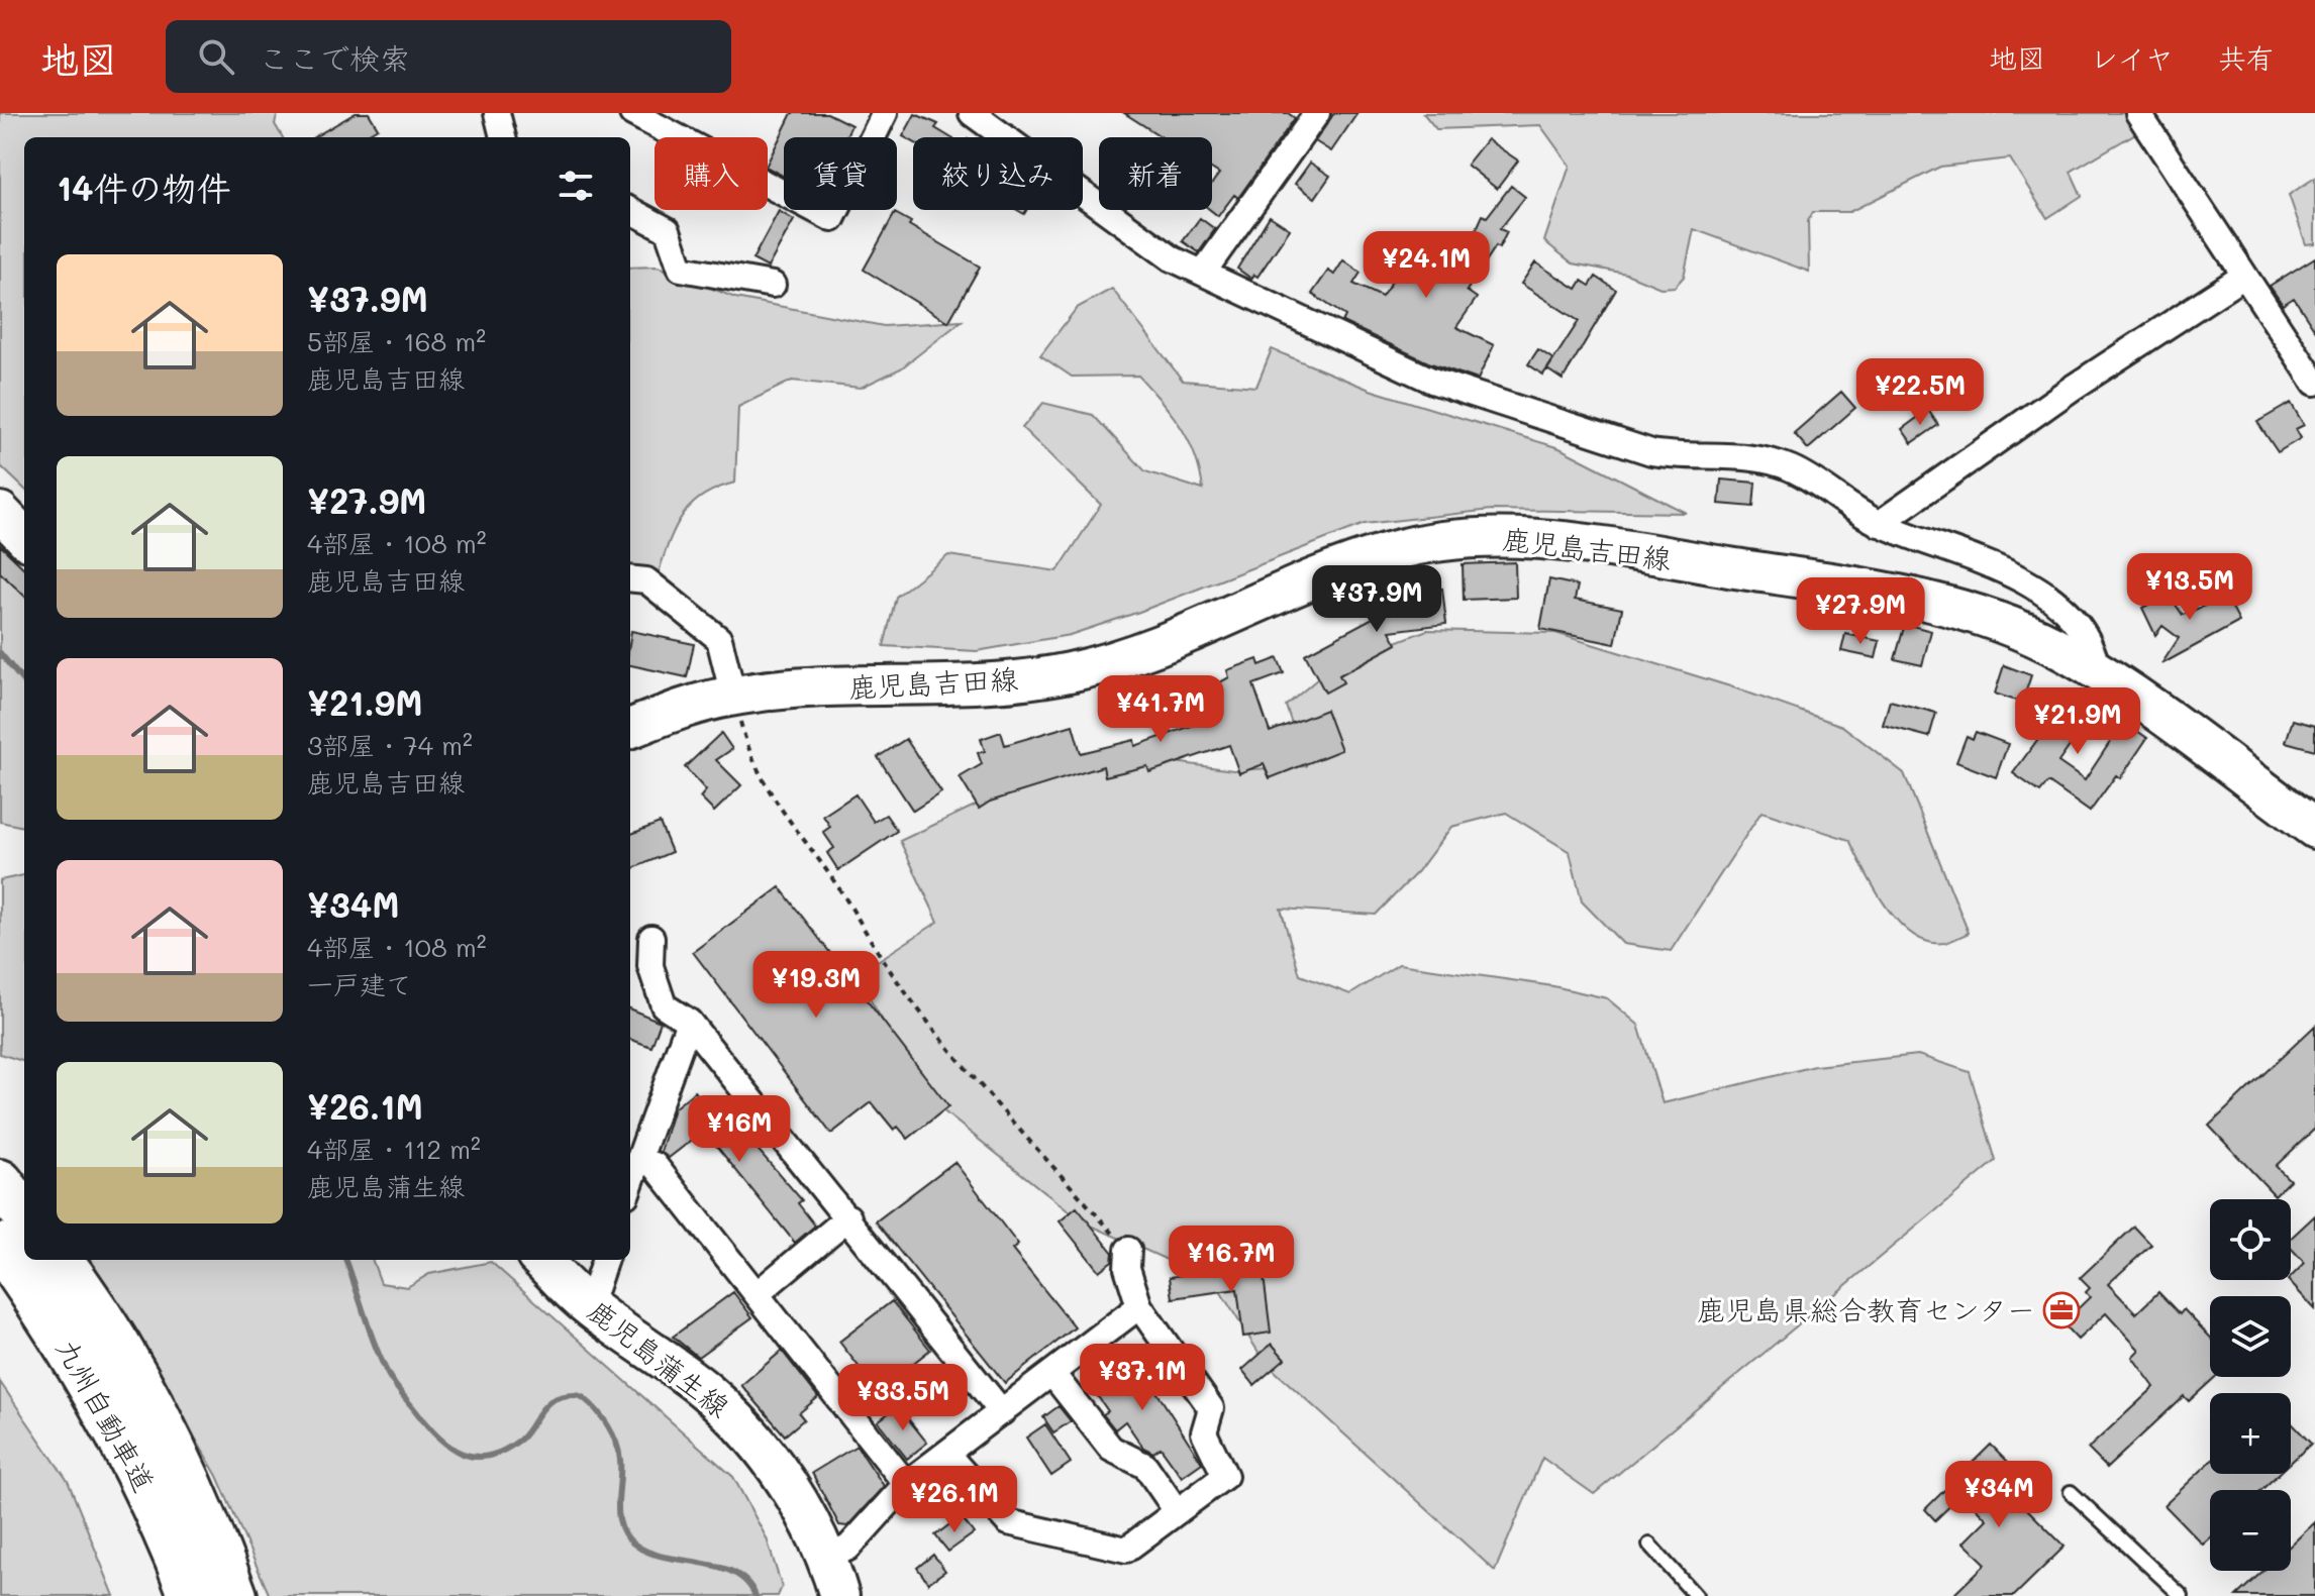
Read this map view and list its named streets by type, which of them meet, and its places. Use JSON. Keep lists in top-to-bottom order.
{
  "streets": {
    "highway": ["九州自動車道"],
    "main road": ["鹿児島吉田線", "鹿児島蒲生線"]
  },
  "places": {
    "office": ["鹿児島県総合教育センター"]
  },
  "page": {
    "header": "地図",
    "search": "ここで検索",
    "nav": ["地図", "レイヤ", "共有"],
    "chip": [
      "購入",
      "賃貸",
      "絞り込み",
      "新着"
    ],
    "heading": "14件の物件",
    "price": [
      "¥24.1M",
      "¥22.5M",
      "¥13.5M",
      "¥37.9M",
      "¥27.9M",
      "¥41.7M",
      "¥21.9M",
      "¥19.3M",
      "¥16M",
      "¥16.7M",
      "¥37.1M",
      "¥33.5M",
      "¥34M",
      "¥26.1M"
    ],
    "list": [
      {
        "name": "¥37.9M",
        "note": "5部屋 · 168 m² · 鹿児島吉田線"
      },
      {
        "name": "¥27.9M",
        "note": "4部屋 · 108 m² · 鹿児島吉田線"
      },
      {
        "name": "¥21.9M",
        "note": "3部屋 · 74 m² · 鹿児島吉田線"
      },
      {
        "name": "¥34M",
        "note": "4部屋 · 108 m² · 一戸建て"
      },
      {
        "name": "¥26.1M",
        "note": "4部屋 · 112 m² · 鹿児島蒲生線"
      }
    ],
    "map_buttons": ["+", "−"]
  }
}
